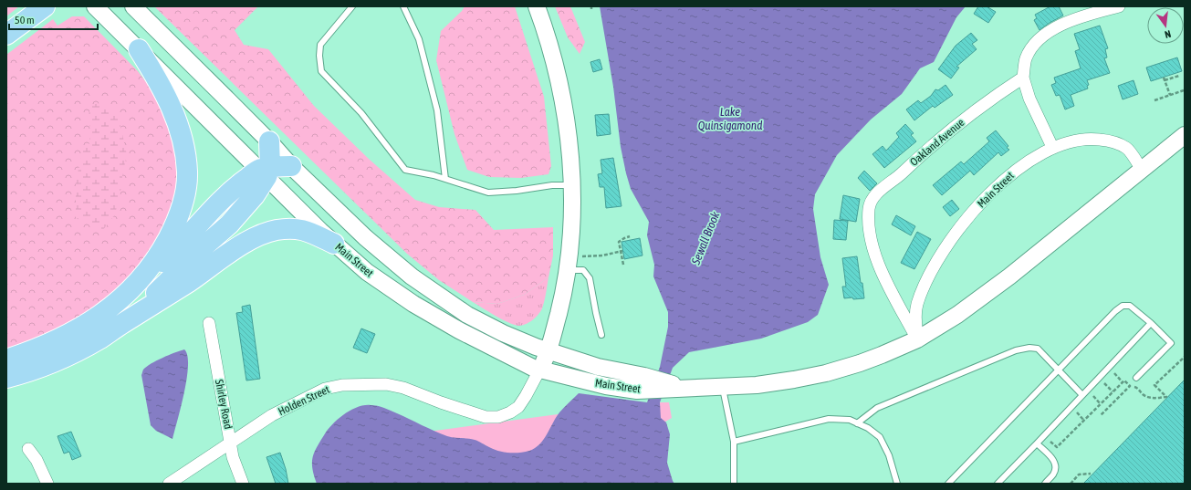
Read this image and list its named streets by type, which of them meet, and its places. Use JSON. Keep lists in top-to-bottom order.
{
  "streets": {
    "main road": ["Main Street"],
    "street": ["Oakland Avenue", "Holden Street", "Shirley Road"]
  },
  "crossings": [
    ["Oakland Avenue", "Main Street"],
    ["Main Street", "Holden Street"],
    ["Holden Street", "Shirley Road"]
  ],
  "water": ["Lake Quinsigamond", "Sewall Brook"],
  "scale_bar": "50 m",
  "north": "bottom"
}
